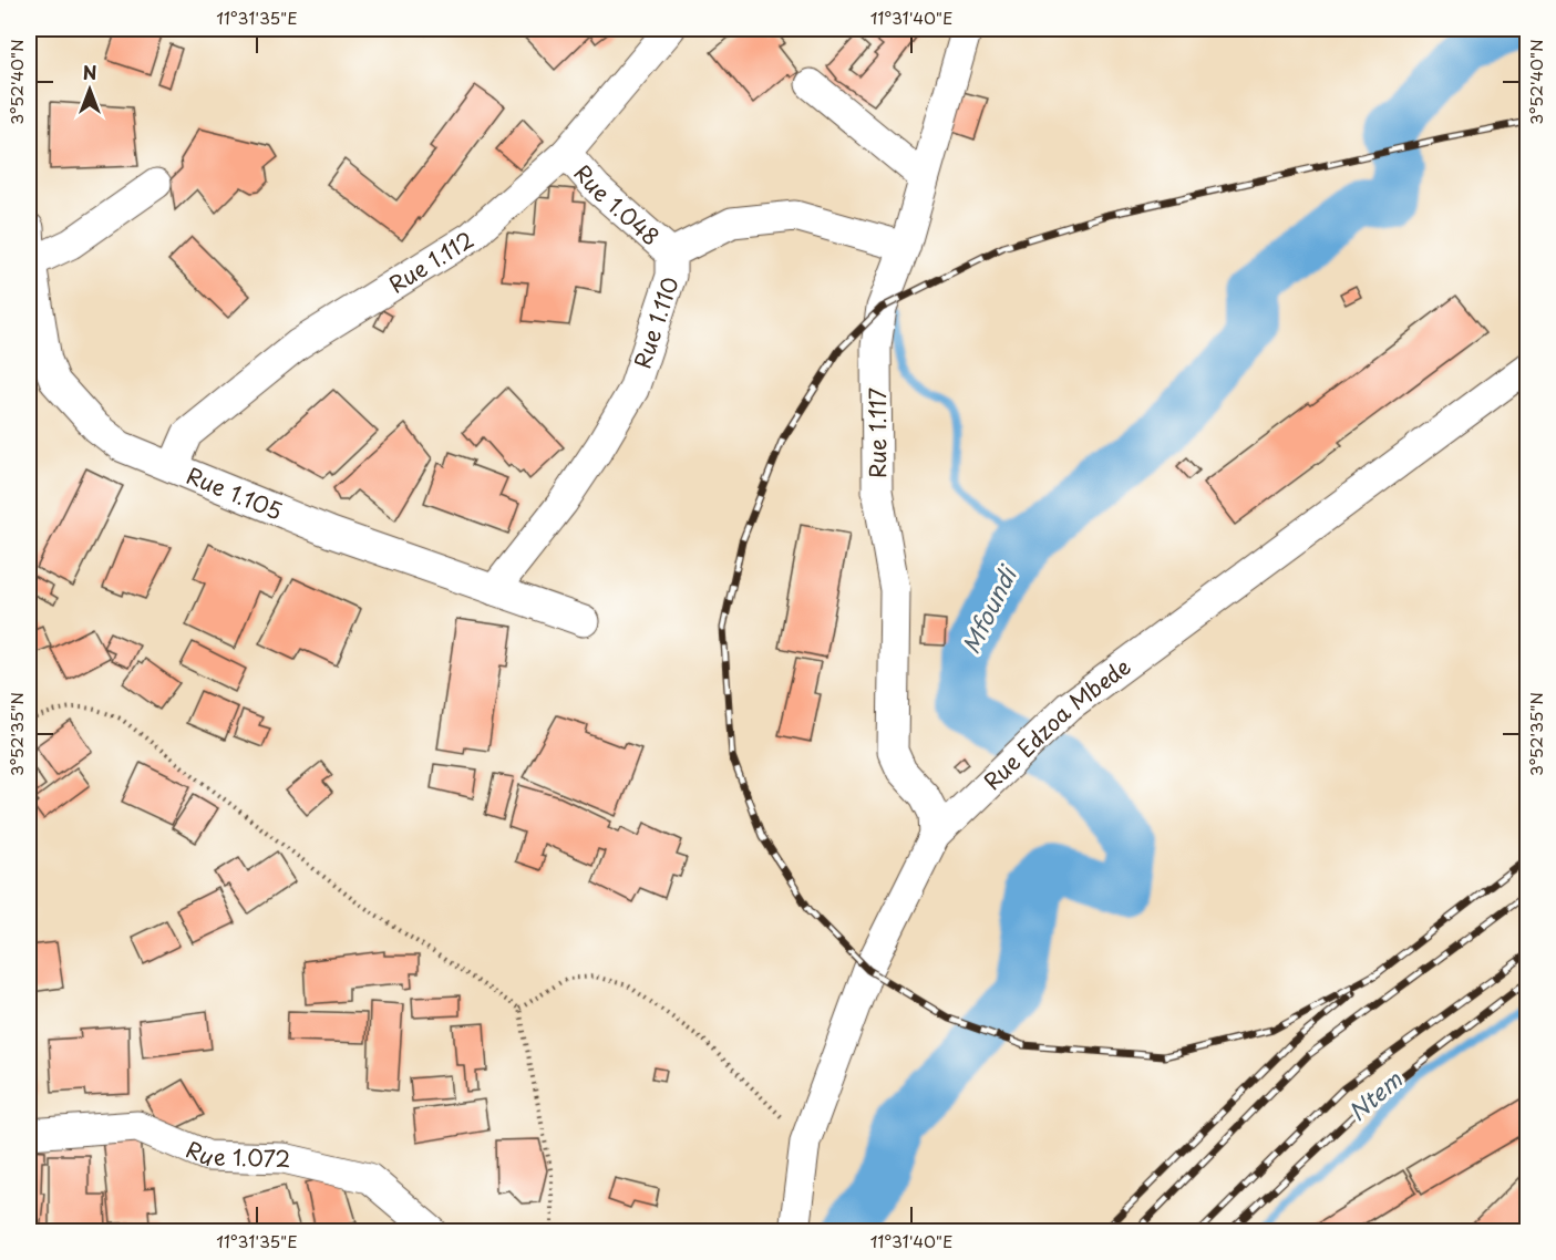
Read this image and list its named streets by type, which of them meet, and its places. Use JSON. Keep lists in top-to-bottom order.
{
  "streets": {
    "street": [
      "Rue 1.048",
      "Rue 1.112",
      "Rue 1.110",
      "Rue 1.117",
      "Rue 1.105",
      "Rue Edzoa Mbede",
      "Rue 1.072"
    ]
  },
  "crossings": [
    ["Rue 1.048", "Rue 1.112"],
    ["Rue 1.048", "Rue 1.110"],
    ["Rue 1.112", "Rue 1.105"],
    ["Rue 1.110", "Rue 1.117"],
    ["Rue 1.110", "Rue 1.105"],
    ["Rue 1.117", "Rue Edzoa Mbede"]
  ],
  "water": ["Mfoundi", "Ntem"],
  "north": "top",
  "coordinates": [
    "11°31'35\"E",
    "11°31'40\"E",
    "3°52'40\"N",
    "3°52'35\"N"
  ]
}
